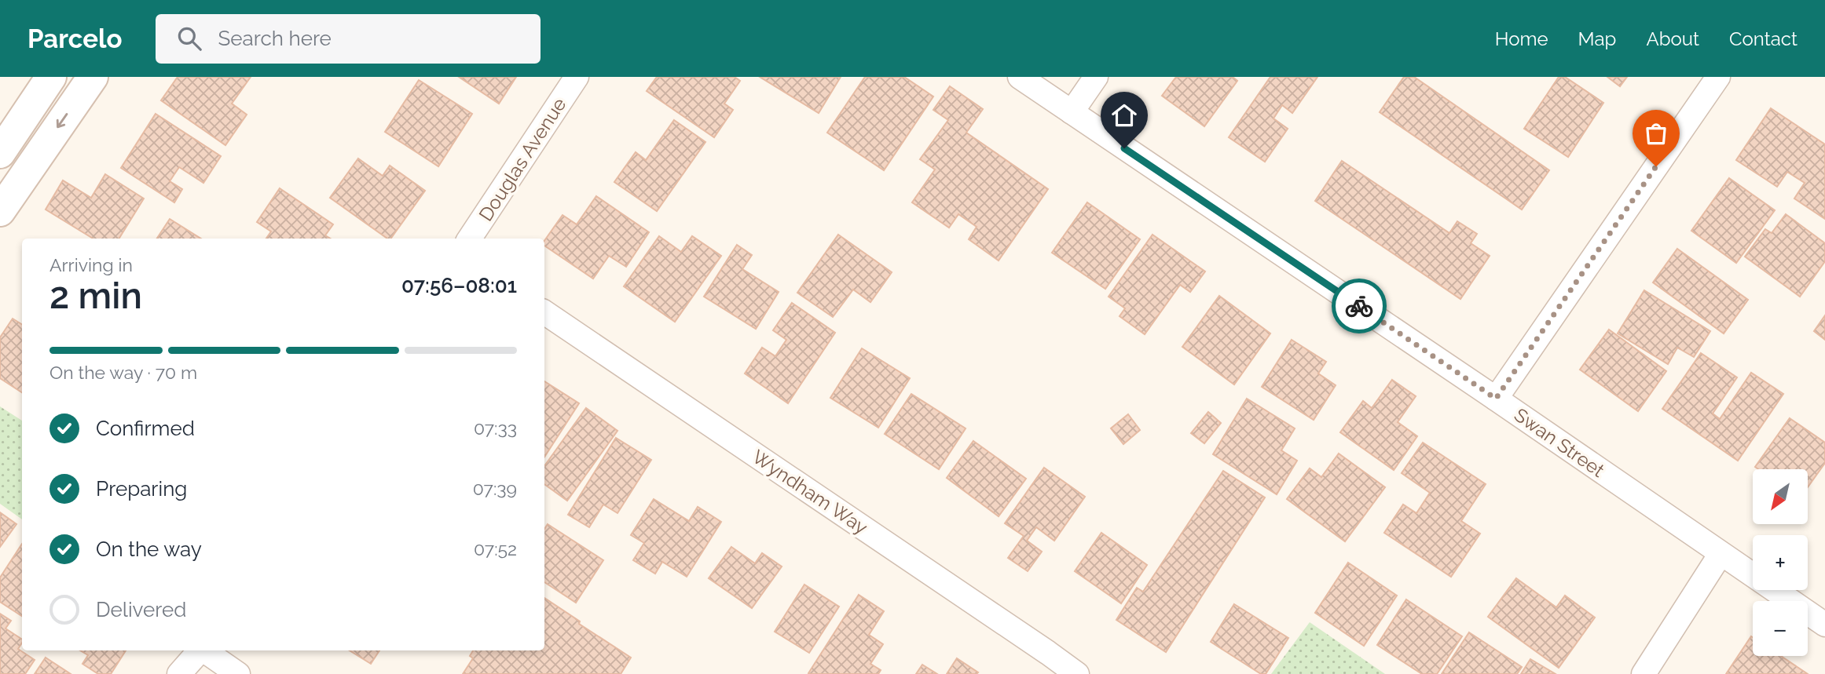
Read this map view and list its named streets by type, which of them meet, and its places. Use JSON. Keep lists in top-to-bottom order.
{
  "streets": {
    "street": ["Douglas Avenue", "Swan Street", "Wyndham Way"]
  },
  "north": "bottom left",
  "page": {
    "header": "Parcelo",
    "search": "Search here",
    "nav": [
      "Home",
      "Map",
      "About",
      "Contact"
    ],
    "heading": ["2 min", "Arriving in", "07:56–08:01"],
    "bar": "On the way · 70 m",
    "list": [
      ["Confirmed", "07:33"],
      ["Preparing", "07:39"],
      ["On the way", "07:52"],
      "Delivered"
    ],
    "map_buttons": ["+", "−"]
  }
}
